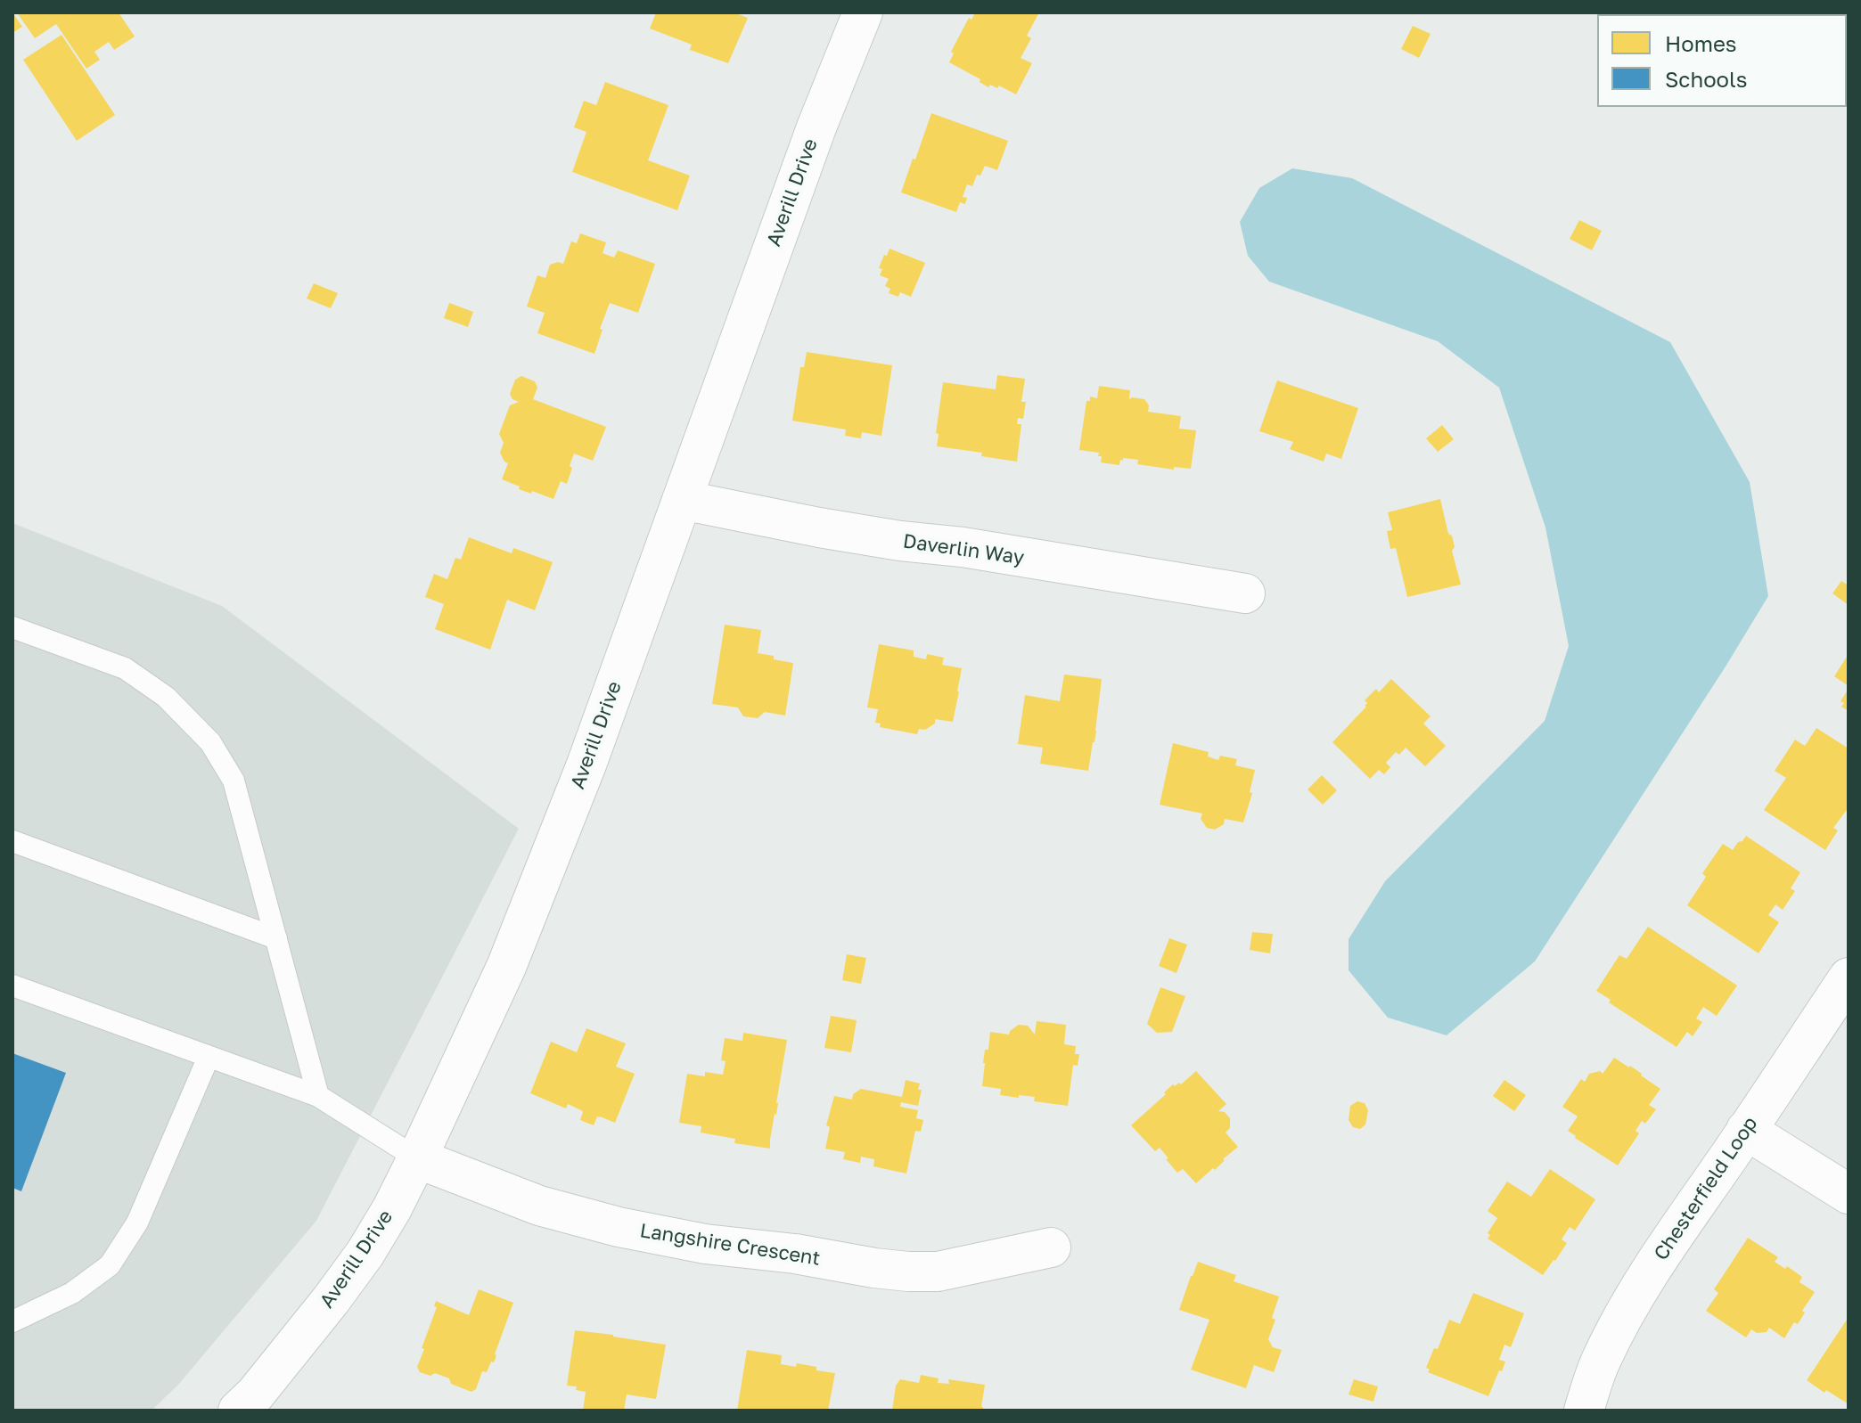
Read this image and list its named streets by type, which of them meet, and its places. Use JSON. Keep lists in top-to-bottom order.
{
  "streets": {
    "street": [
      "Averill Drive",
      "Daverlin Way",
      "Chesterfield Loop",
      "Langshire Crescent"
    ]
  },
  "crossings": [
    ["Averill Drive", "Daverlin Way"],
    ["Averill Drive", "Langshire Crescent"]
  ],
  "legend": ["Homes", "Schools"]
}
